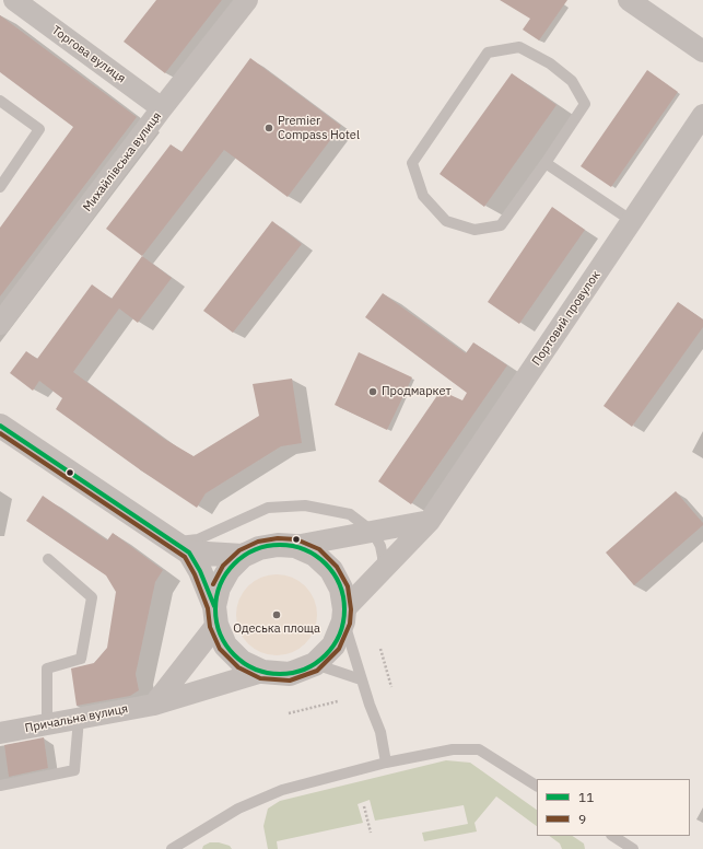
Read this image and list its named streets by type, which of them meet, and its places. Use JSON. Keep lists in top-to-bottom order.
{
  "streets": {
    "street": [
      "Торгова вулиця",
      "Михайлівська вулиця",
      "Портовий провулок",
      "Причальна вулиця"
    ]
  },
  "crossings": [
    ["Торгова вулиця", "Михайлівська вулиця"],
    ["Портовий провулок", "Причальна вулиця"]
  ],
  "places": ["Premier Compass Hotel", "Продмаркет", "Одеська площа"],
  "lines": ["transit line 11", "transit line 9"],
  "legend": ["11", "9"]
}
